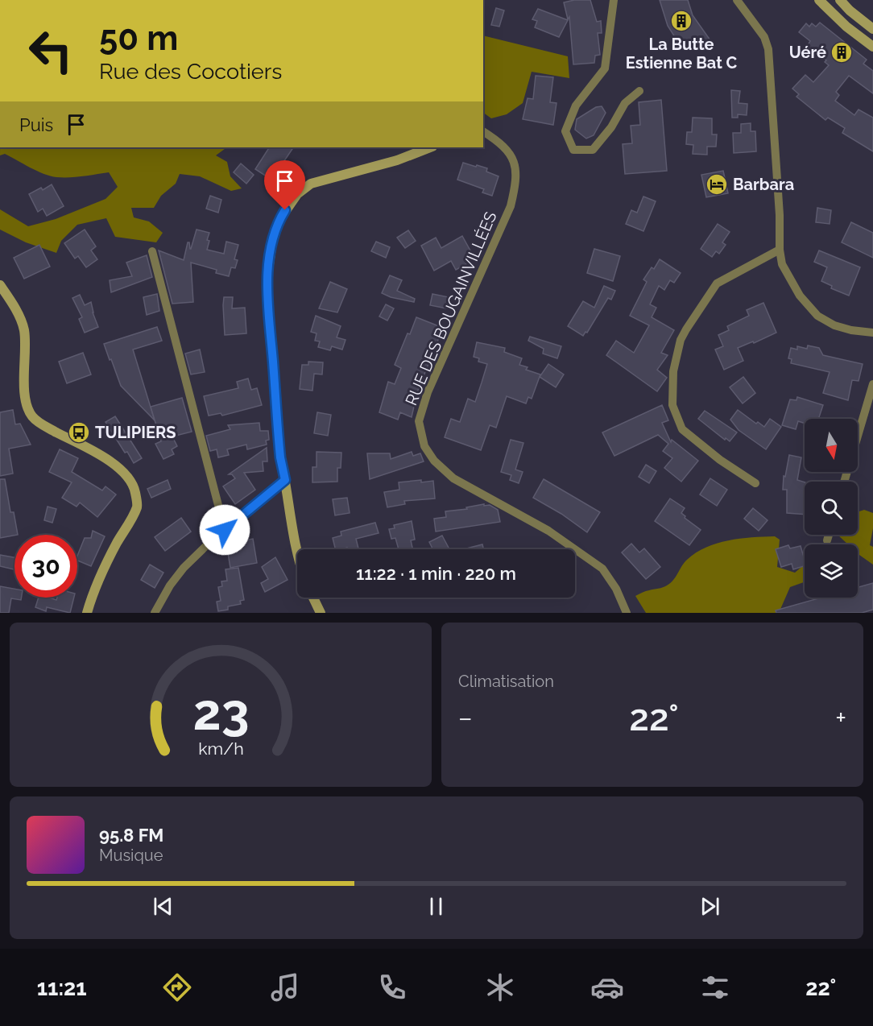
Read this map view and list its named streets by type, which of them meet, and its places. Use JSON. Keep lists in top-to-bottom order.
{
  "streets": {
    "street": ["RUE DES BOUGAINVILLÉES"]
  },
  "places": {
    "building": ["La Butte Estienne Bat C", "Uéré"],
    "hotel": ["Barbara"],
    "bus stop": ["TULIPIERS"]
  },
  "north": "bottom",
  "page": {
    "turn": ["50 m", "Rue des Cocotiers"],
    "then": "Puis",
    "limit": "30",
    "trip": "11:22 · 1 min · 220 m",
    "tile": "Climatisation",
    "heat": ["−", "22°", "+"],
    "song": ["95.8 FM", "Musique"],
    "tabs": ["11:21", "22°"],
    "gauge": ["23", "km/h"]
  }
}
